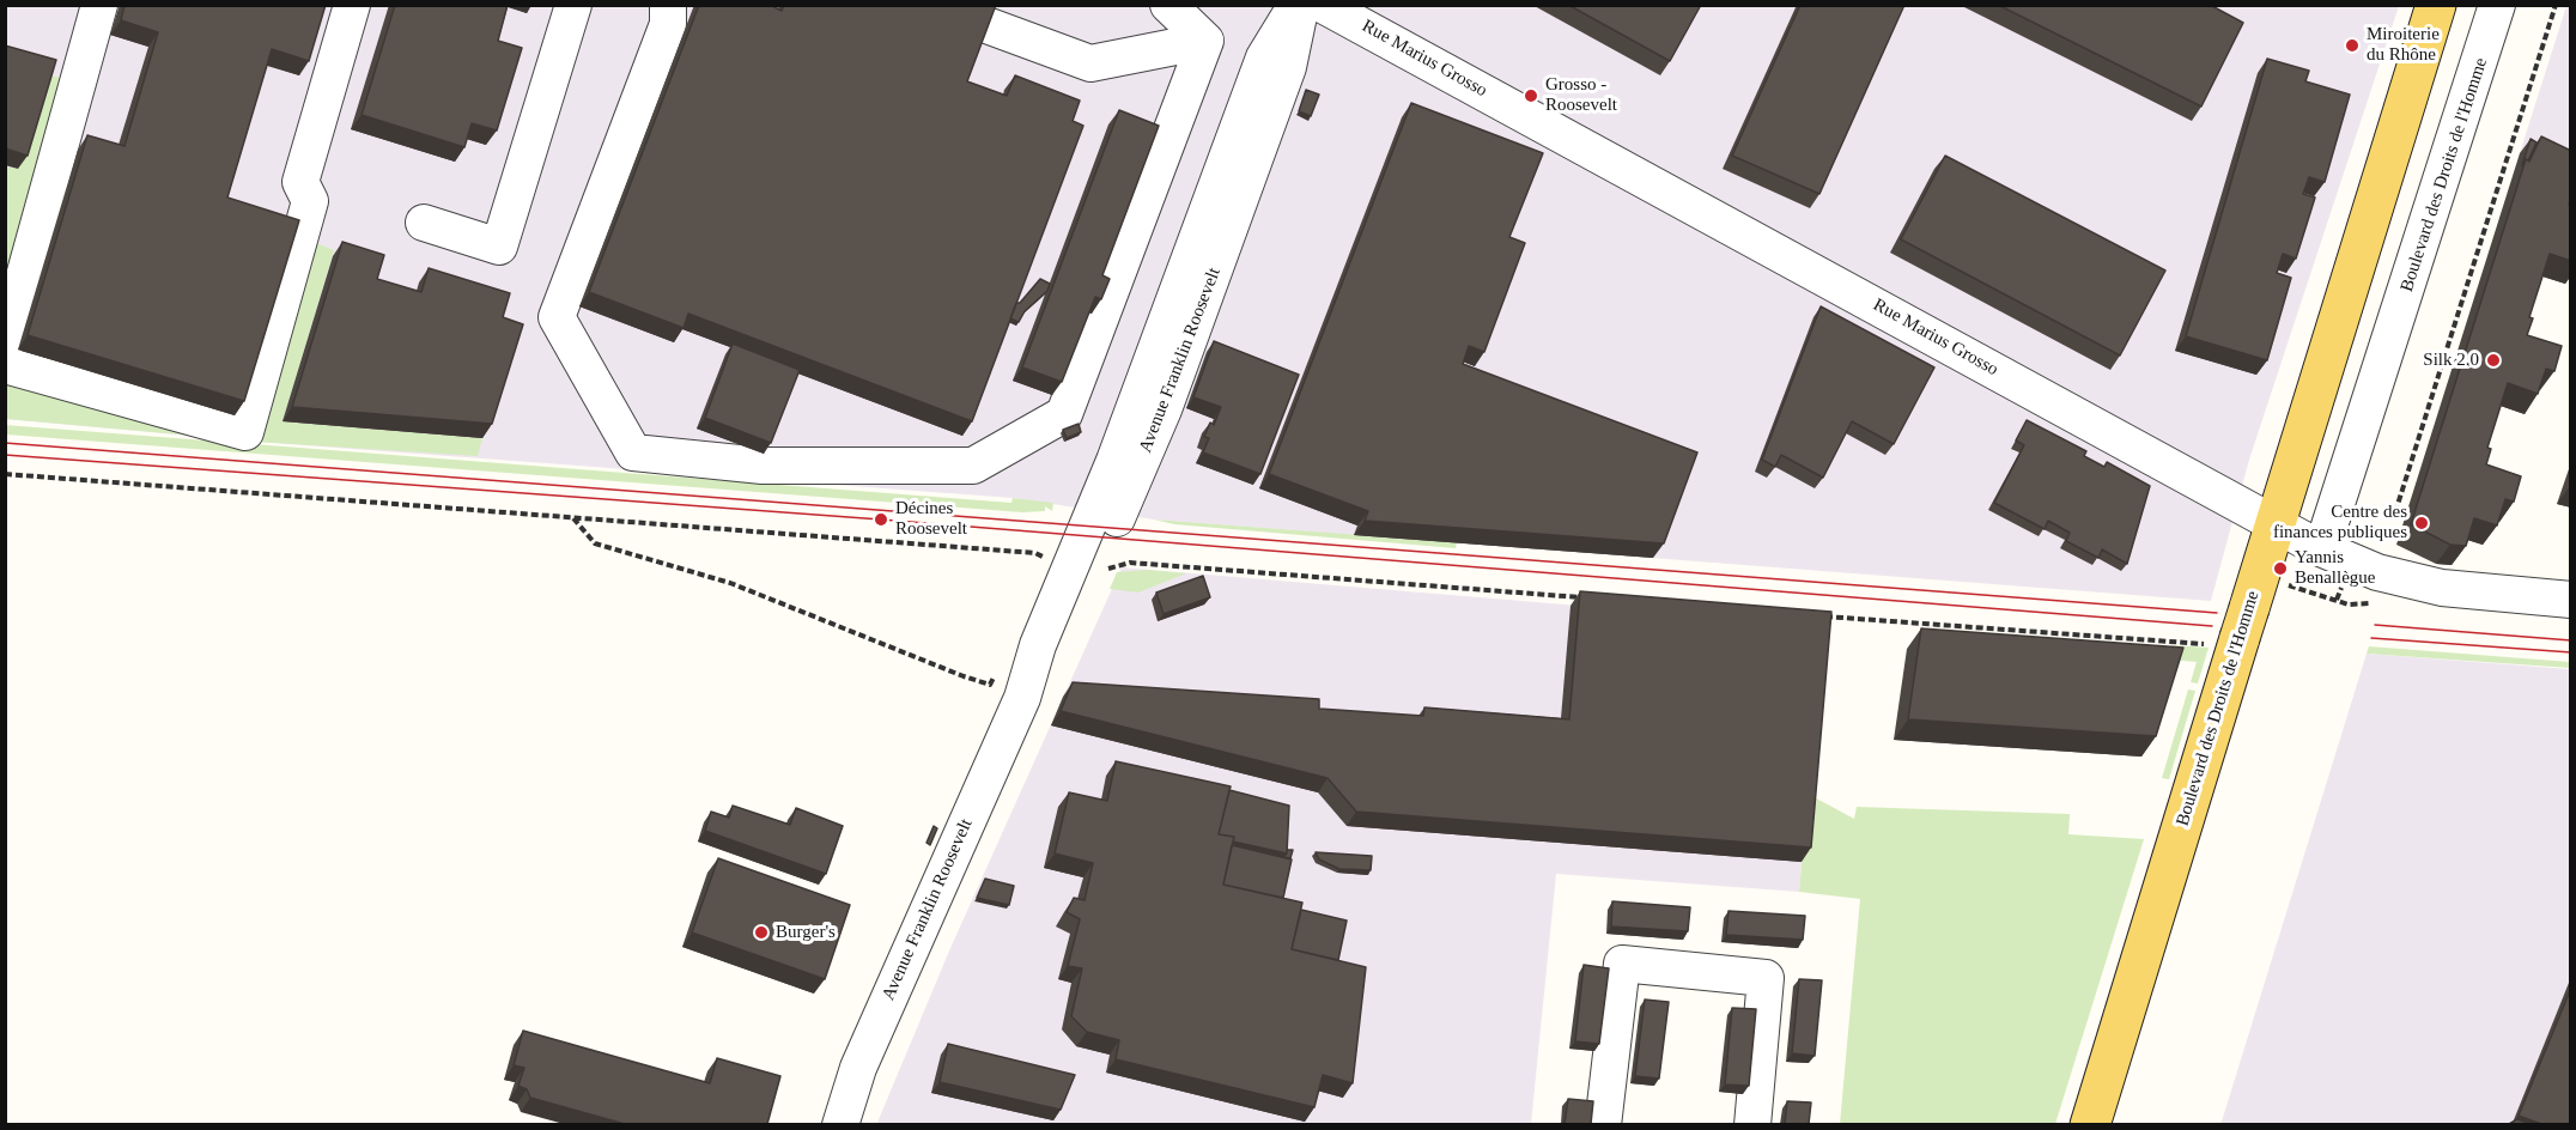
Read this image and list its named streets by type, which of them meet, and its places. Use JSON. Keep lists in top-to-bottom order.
{
  "streets": {
    "main road": ["Boulevard des Droits de l'Homme"],
    "street": ["Rue Marius Grosso", "Avenue Franklin Roosevelt"]
  },
  "crossings": [
    ["Rue Marius Grosso", "Boulevard des Droits de l'Homme"]
  ],
  "places": [
    "Miroiterie du Rhône",
    "Grosso - Roosevelt",
    "Silk 2.0",
    "Décines Roosevelt",
    "Centre des finances publiques",
    "Yannis Benallègue",
    "Burger's"
  ]
}
